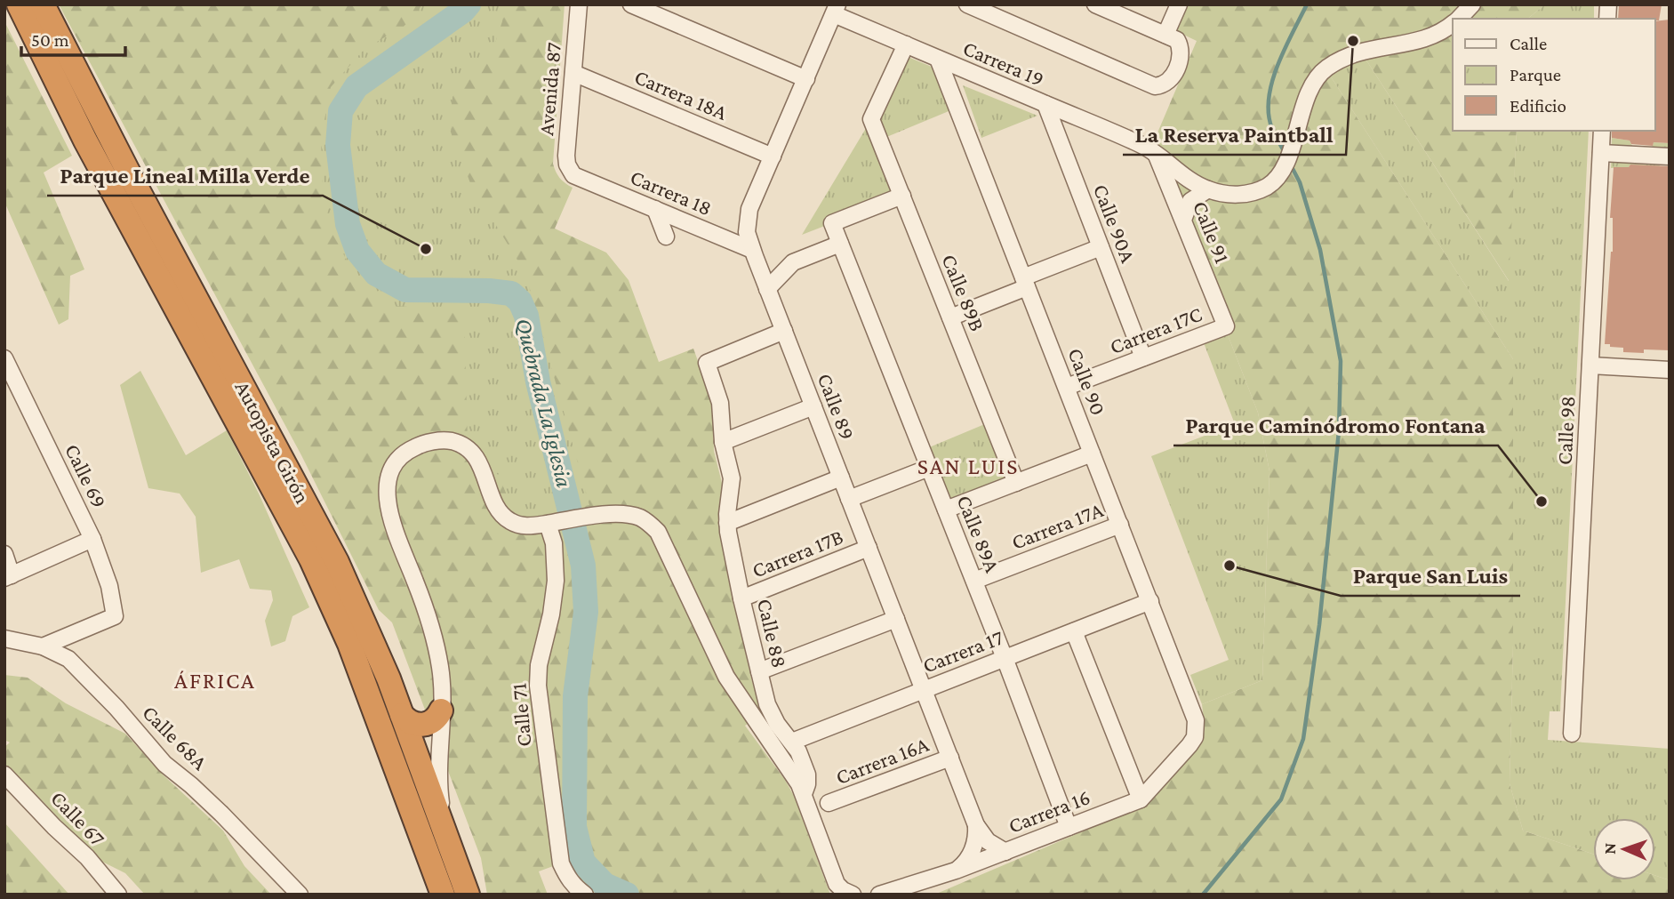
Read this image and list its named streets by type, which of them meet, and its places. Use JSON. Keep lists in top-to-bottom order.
{
  "streets": {
    "highway": ["Autopista Girón"],
    "street": [
      "Carrera 19",
      "Avenida 87",
      "Carrera 18A",
      "Carrera 18",
      "Calle 90A",
      "Calle 91",
      "Calle 89B",
      "Carrera 17C",
      "Calle 90",
      "Calle 89",
      "Calle 98",
      "Calle 69",
      "Carrera 17A",
      "Calle 89A",
      "Carrera 17B",
      "Calle 88",
      "Carrera 17",
      "Calle 71",
      "Calle 68A",
      "Carrera 16A",
      "Carrera 16",
      "Calle 67"
    ]
  },
  "crossings": [
    ["Carrera 19", "Calle 90A"],
    ["Carrera 19", "Calle 91"],
    ["Carrera 19", "Calle 89B"],
    ["Carrera 19", "Calle 90"],
    ["Carrera 19", "Calle 89"],
    ["Avenida 87", "Carrera 18A"],
    ["Avenida 87", "Carrera 18"],
    ["Carrera 18A", "Calle 89"],
    ["Carrera 18", "Calle 89"],
    ["Calle 90A", "Carrera 17C"],
    ["Calle 91", "Carrera 17C"],
    ["Calle 89B", "Calle 89A"],
    ["Carrera 17C", "Calle 90"],
    ["Calle 90", "Carrera 17A"],
    ["Calle 90", "Carrera 17"],
    ["Calle 90", "Carrera 16"],
    ["Calle 89", "Carrera 17B"],
    ["Calle 89", "Calle 88"],
    ["Calle 89", "Carrera 17"],
    ["Calle 89", "Carrera 16A"],
    ["Calle 89", "Carrera 16"],
    ["Calle 69", "Calle 68A"],
    ["Carrera 17A", "Calle 89A"],
    ["Calle 89A", "Carrera 17"],
    ["Calle 89A", "Carrera 16"],
    ["Carrera 17B", "Calle 88"],
    ["Calle 88", "Carrera 17"]
  ],
  "districts": ["SAN LUIS", "ÁFRICA"],
  "water": ["Quebrada La Iglesia"],
  "places": [
    "La Reserva Paintball",
    "Parque Lineal Milla Verde",
    "Parque Caminódromo Fontana",
    "Parque San Luis"
  ],
  "legend": ["Calle", "Parque", "Edificio"],
  "scale_bar": "50 m",
  "north": "left"
}
